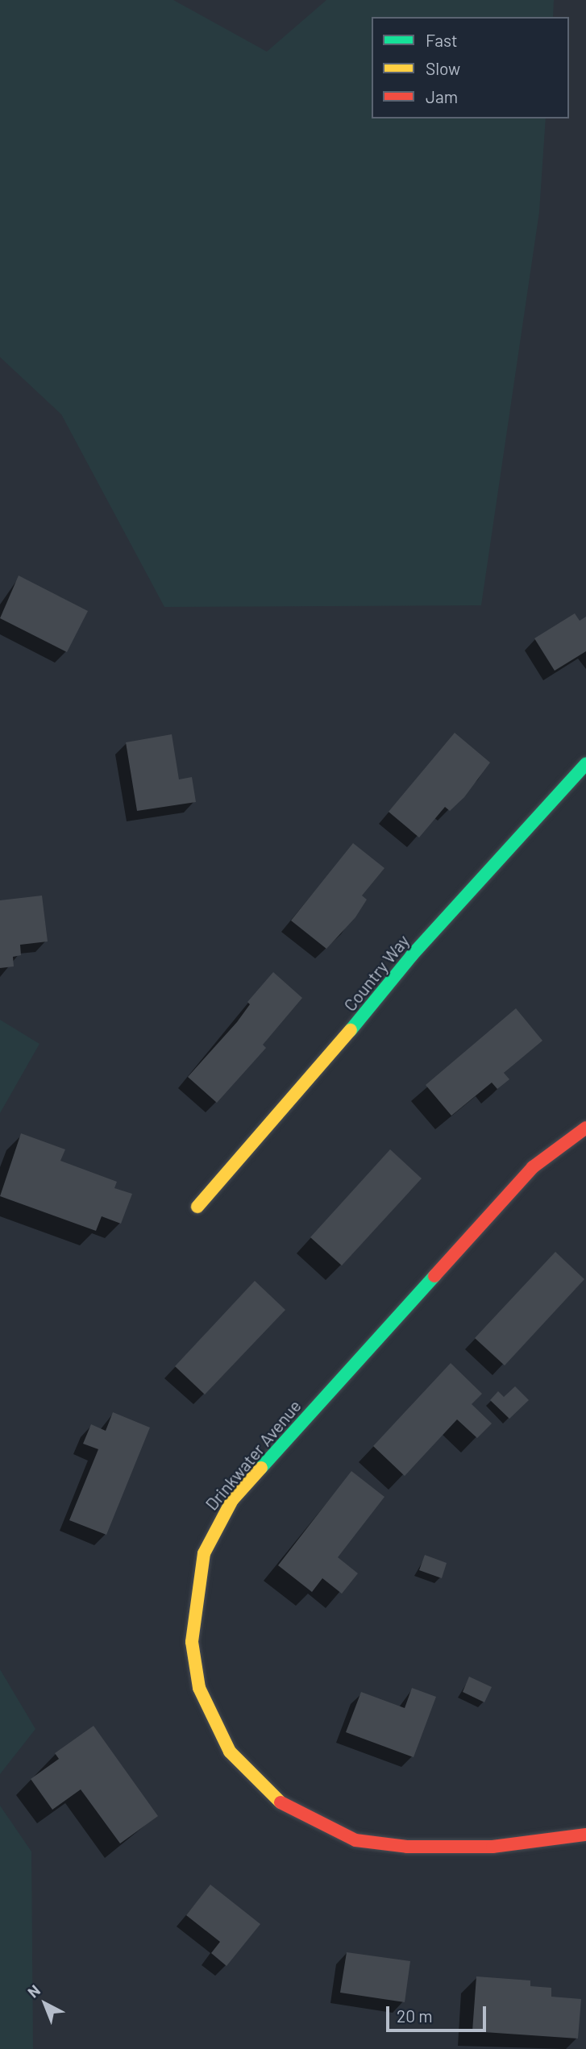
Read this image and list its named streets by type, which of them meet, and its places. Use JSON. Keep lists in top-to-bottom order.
{
  "streets": {
    "street": ["Country Way", "Drinkwater Avenue"]
  },
  "legend": ["Fast", "Slow", "Jam"],
  "scale_bar": "20 m",
  "north": "top left"
}
